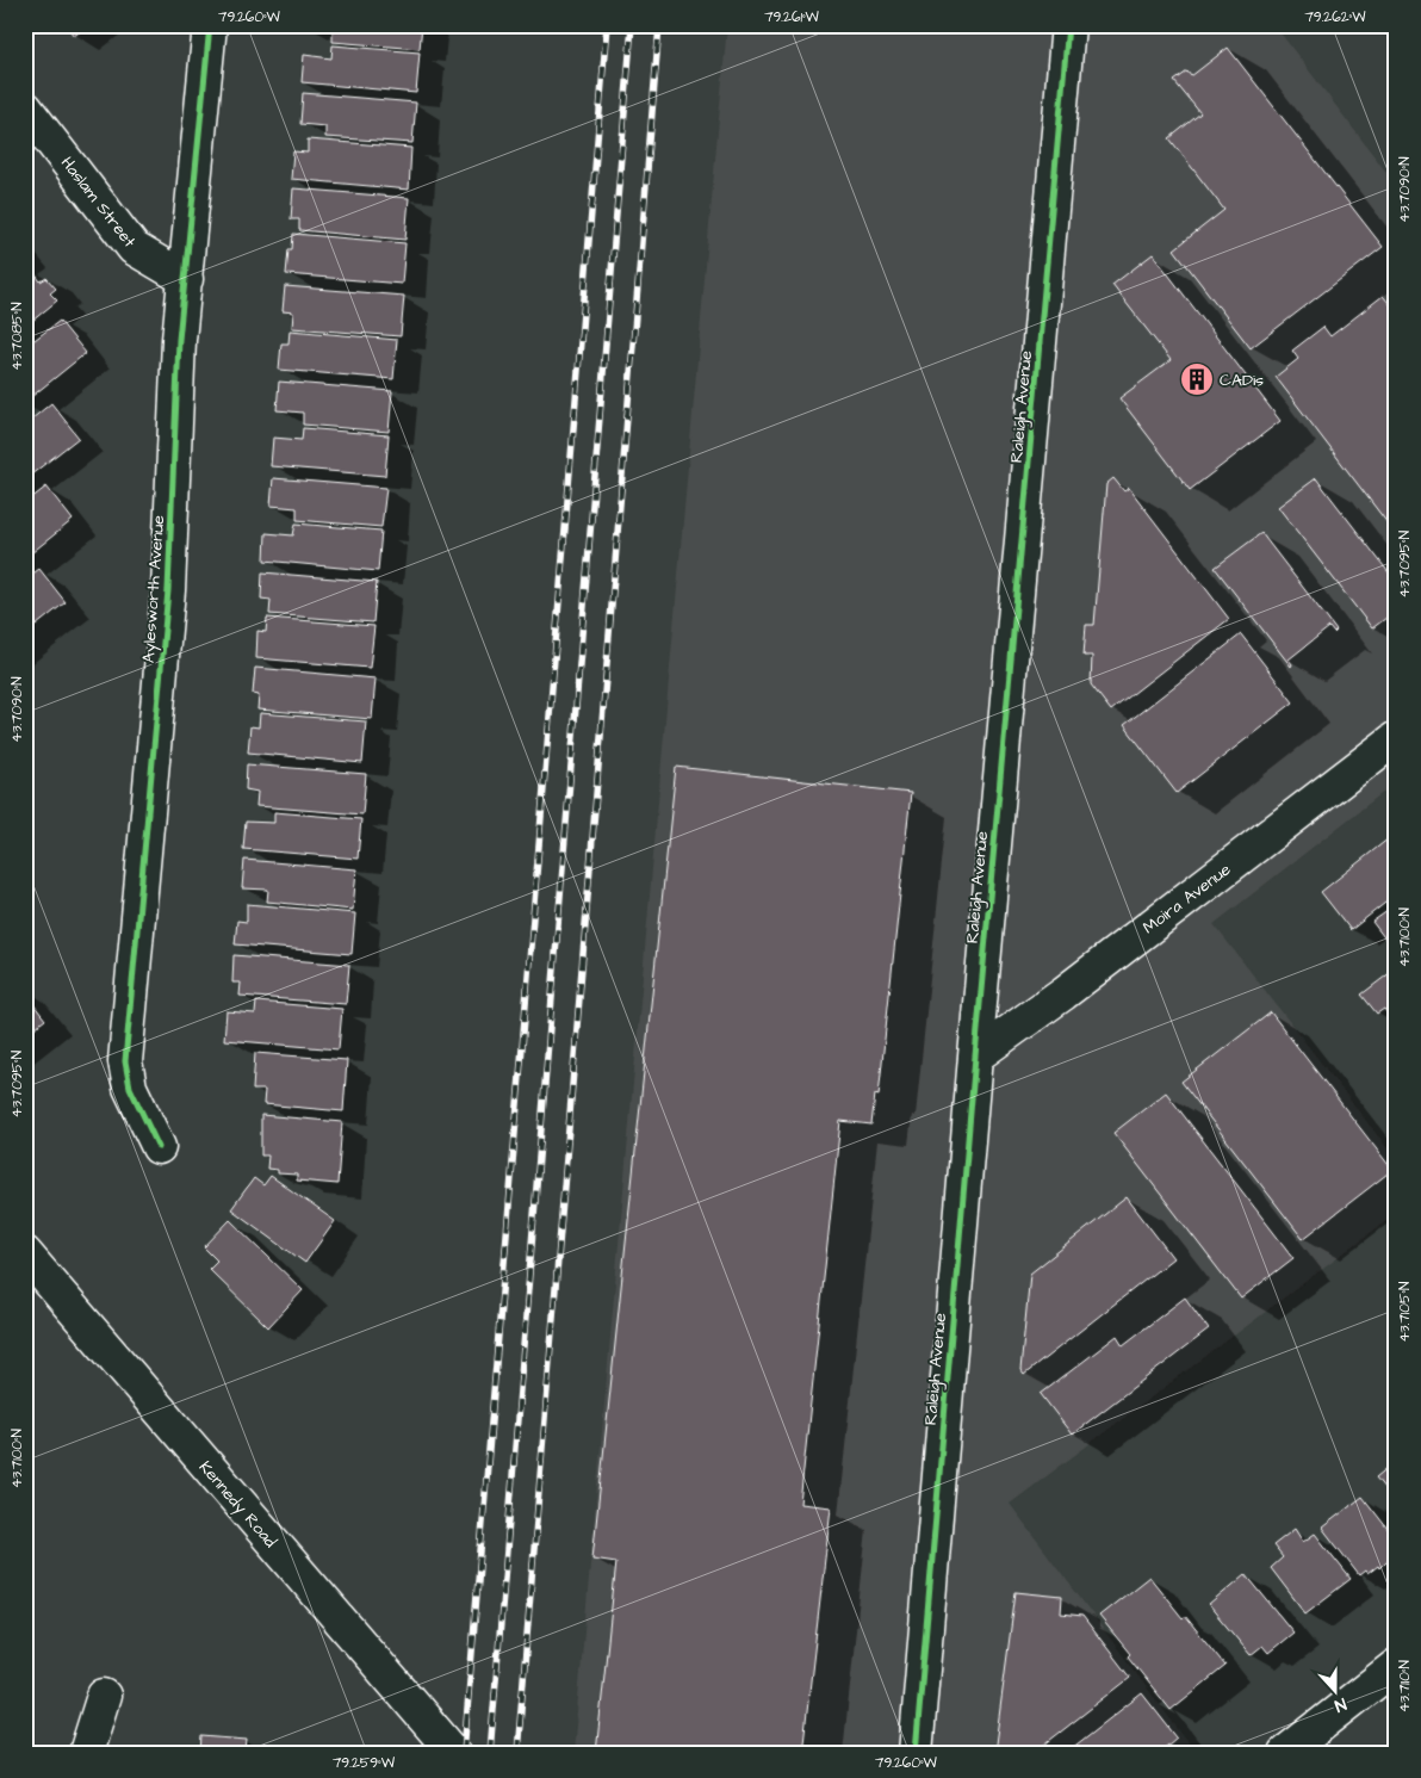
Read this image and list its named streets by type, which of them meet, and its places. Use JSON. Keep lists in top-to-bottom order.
{
  "streets": {
    "street": [
      "Haslam Street",
      "Raleigh Avenue",
      "Aylesworth Avenue",
      "Moira Avenue",
      "Kennedy Road"
    ]
  },
  "crossings": [
    ["Haslam Street", "Aylesworth Avenue"],
    ["Raleigh Avenue", "Moira Avenue"]
  ],
  "places": {
    "building": ["CADis"]
  },
  "north": "bottom",
  "coordinates": [
    "79.260°W",
    "79.261°W",
    "79.262°W",
    "43.7090°N",
    "43.7085°N",
    "43.7095°N",
    "43.7100°N",
    "43.7105°N",
    "43.7110°N",
    "79.259°W"
  ]
}
